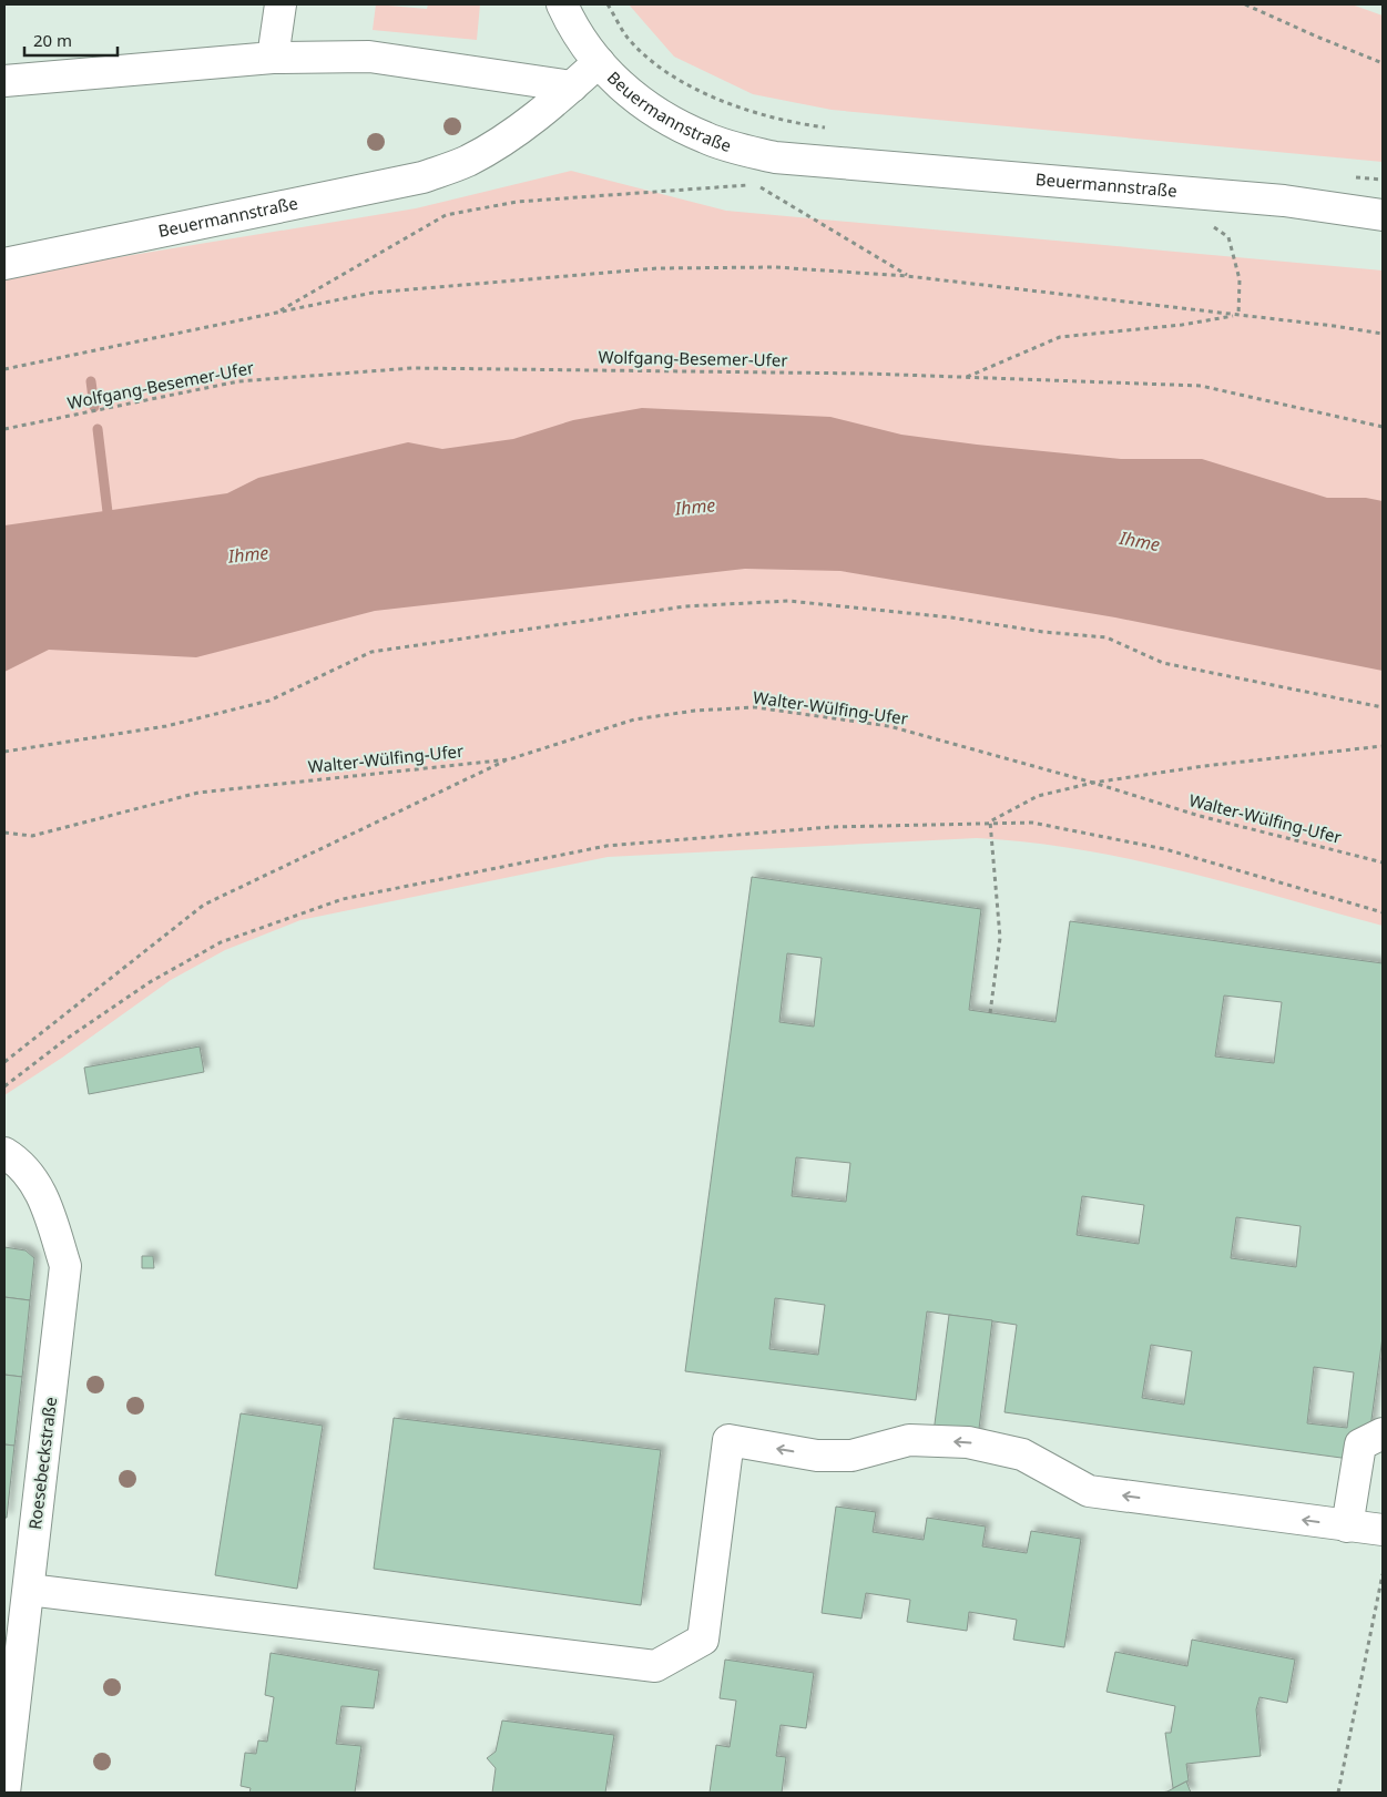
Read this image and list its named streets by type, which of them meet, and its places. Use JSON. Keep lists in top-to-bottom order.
{
  "streets": {
    "street": ["Beuermannstraße", "Roesebeckstraße"],
    "path": ["Wolfgang-Besemer-Ufer", "Walter-Wülfing-Ufer"]
  },
  "water": ["Ihme"],
  "scale_bar": "20 m"
}
